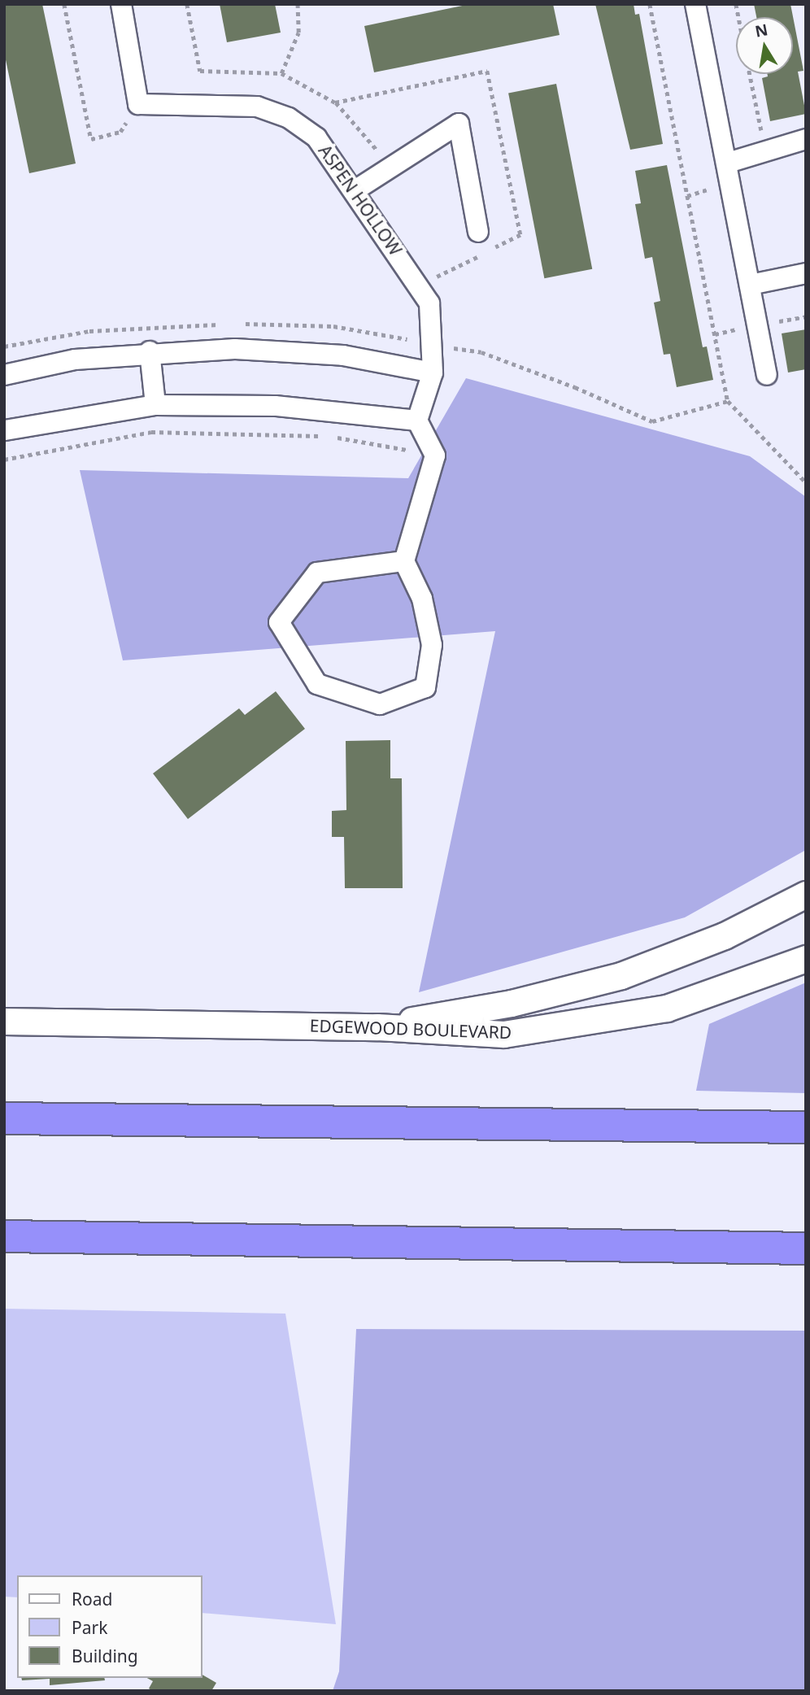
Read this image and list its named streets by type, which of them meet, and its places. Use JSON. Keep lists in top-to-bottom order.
{
  "streets": {
    "street": ["ASPEN HOLLOW", "EDGEWOOD BOULEVARD"]
  },
  "legend": ["Road", "Park", "Building"],
  "north": "top"
}
